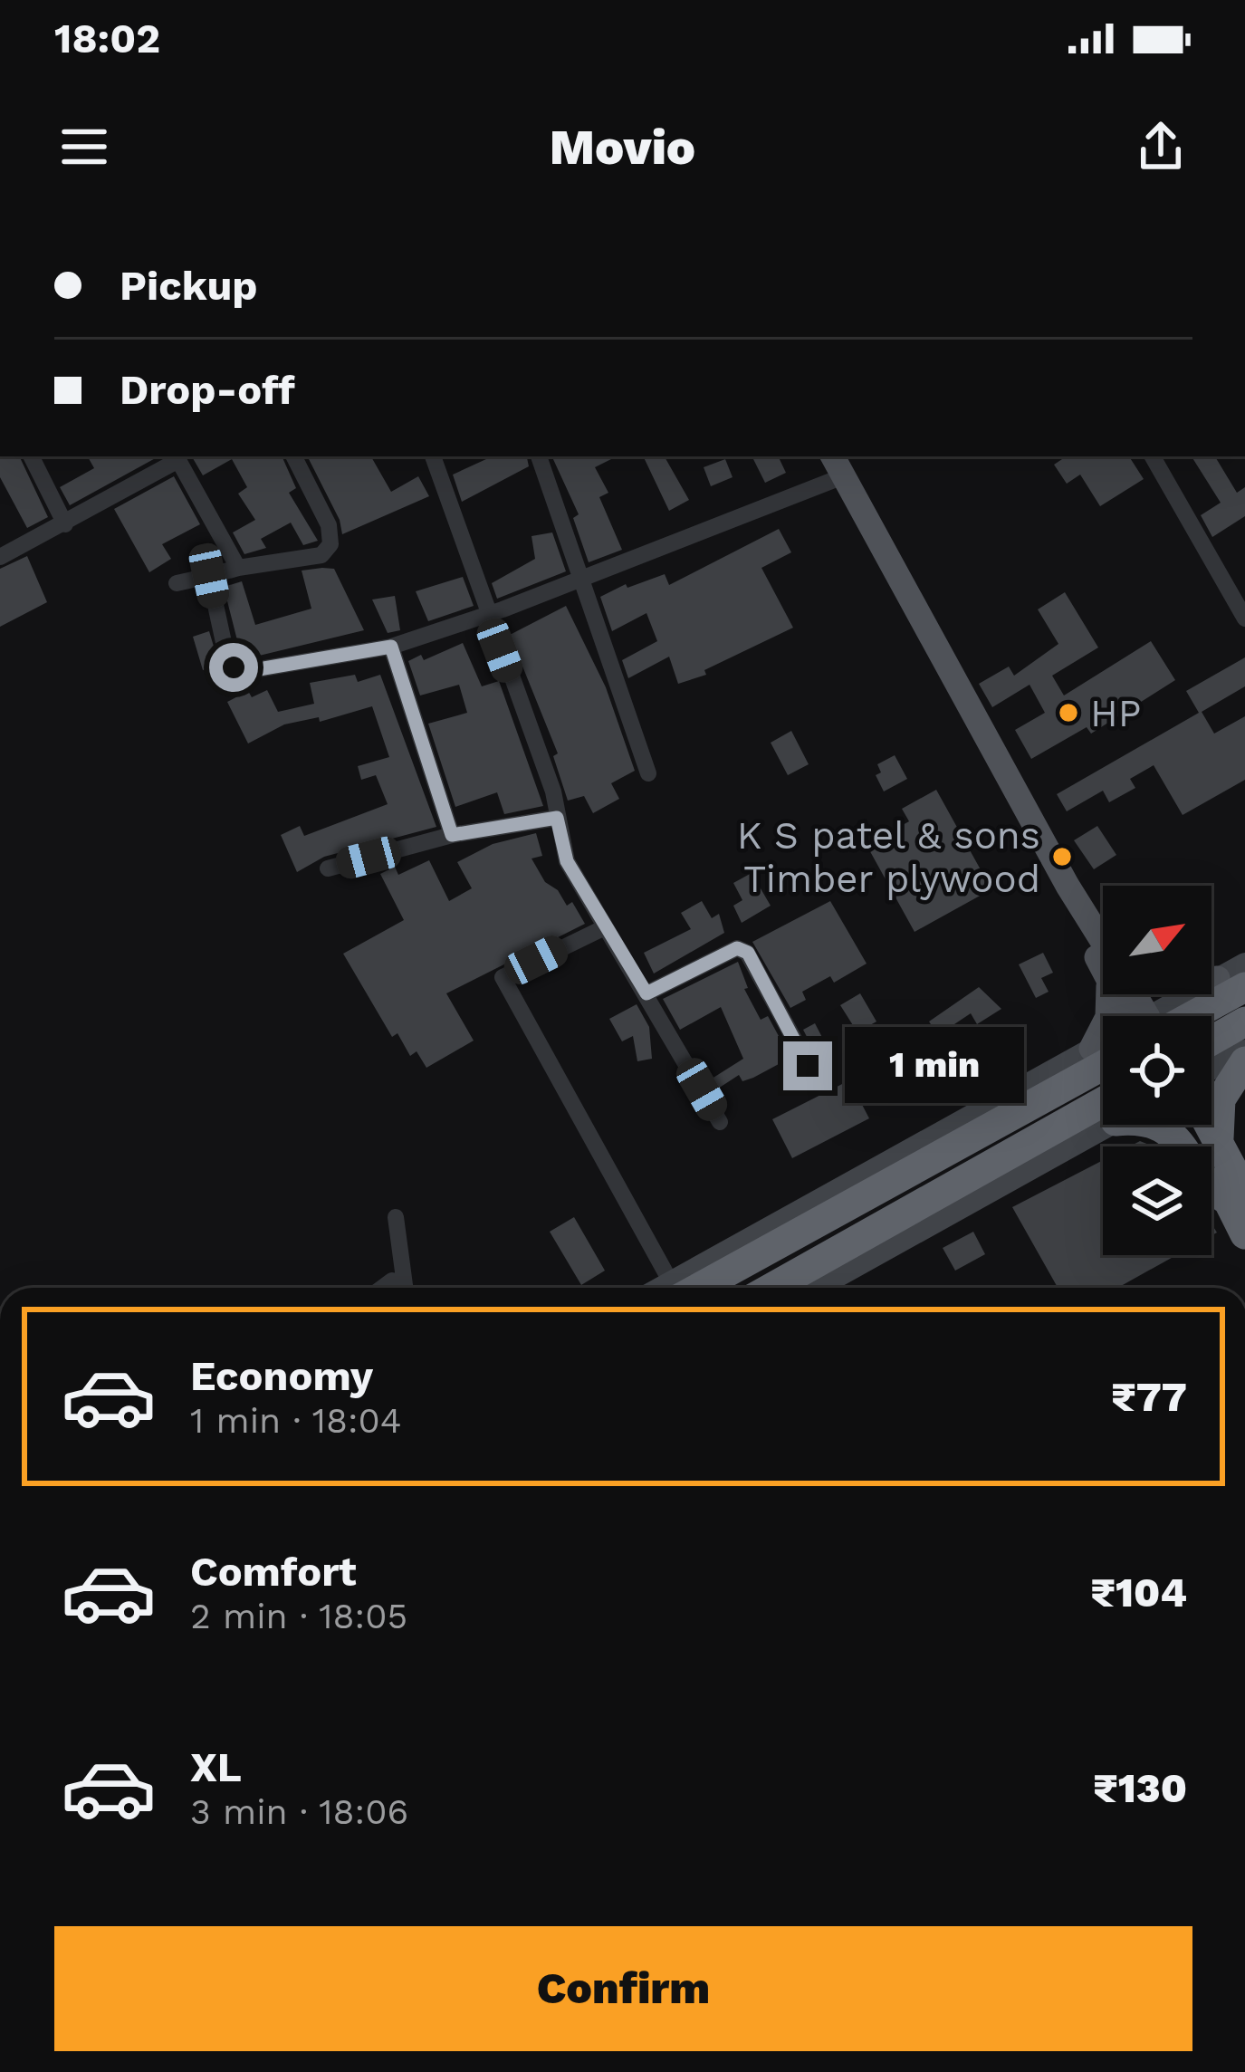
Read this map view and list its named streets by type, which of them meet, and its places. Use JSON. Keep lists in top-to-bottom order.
{
  "places": ["HP", "K S patel & sons Timber plywood"],
  "north": "top right",
  "page": {
    "status": "18:02",
    "header": "Movio",
    "banner": ["Pickup", "Drop-off"],
    "bubble": "1 min",
    "list": [
      {
        "name": "Economy",
        "note": "1 min · 18:04",
        "value": "₹77"
      },
      {
        "name": "Comfort",
        "note": "2 min · 18:05",
        "value": "₹104"
      },
      {
        "name": "XL",
        "note": "3 min · 18:06",
        "value": "₹130"
      }
    ],
    "buttons": "Confirm"
  }
}
